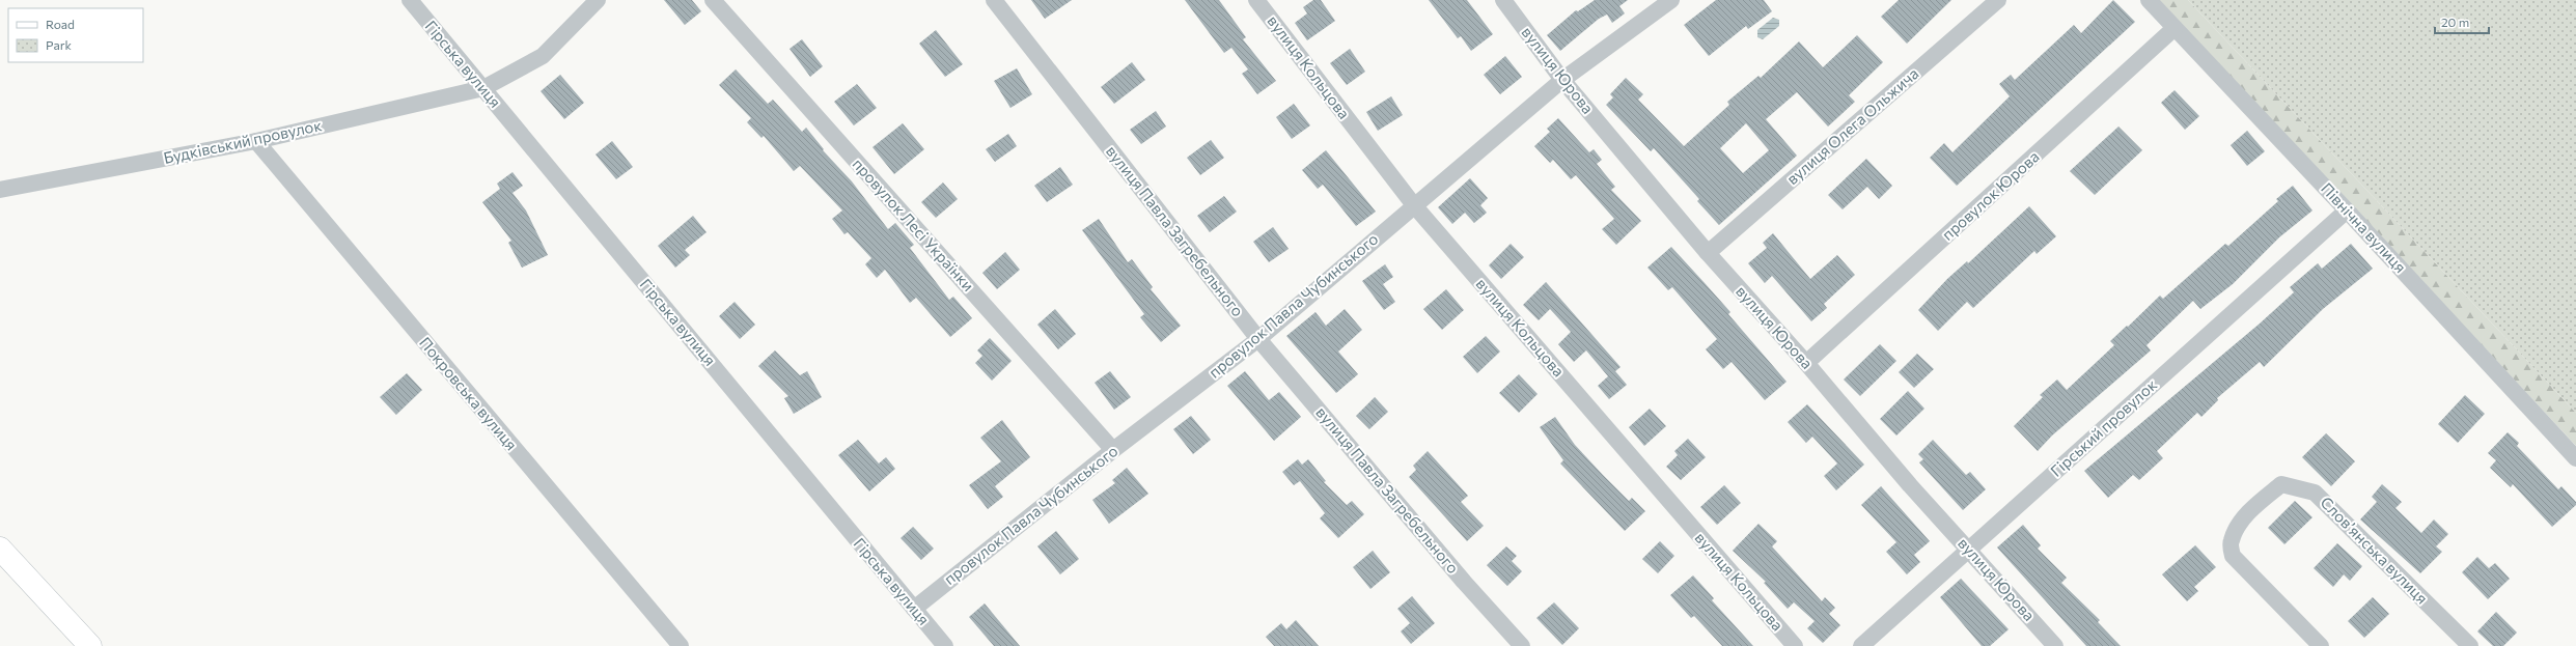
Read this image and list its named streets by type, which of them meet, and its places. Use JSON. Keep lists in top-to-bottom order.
{
  "streets": {
    "street": [
      "Гірська вулиця",
      "вулиця Кольцова",
      "вулиця Юрова",
      "вулиця Олега Ольжича",
      "Будківський провулок",
      "провулок Юрова",
      "провулок Лесі Українки",
      "Північна вулиця",
      "вулиця Павла Загребельного",
      "провулок Павла Чубинського",
      "Покровська вулиця",
      "Гірський провулок",
      "Словʼянська вулиця"
    ]
  },
  "crossings": [
    ["Гірська вулиця", "Будківський провулок"],
    ["Гірська вулиця", "провулок Павла Чубинського"],
    ["вулиця Кольцова", "провулок Павла Чубинського"],
    ["вулиця Юрова", "вулиця Олега Ольжича"],
    ["вулиця Юрова", "провулок Юрова"],
    ["вулиця Юрова", "провулок Павла Чубинського"],
    ["вулиця Юрова", "Гірський провулок"],
    ["Будківський провулок", "Покровська вулиця"],
    ["провулок Юрова", "Північна вулиця"],
    ["провулок Лесі Українки", "провулок Павла Чубинського"],
    ["Північна вулиця", "Гірський провулок"],
    ["вулиця Павла Загребельного", "провулок Павла Чубинського"]
  ],
  "legend": ["Road", "Park"],
  "scale_bar": "20 m"
}
